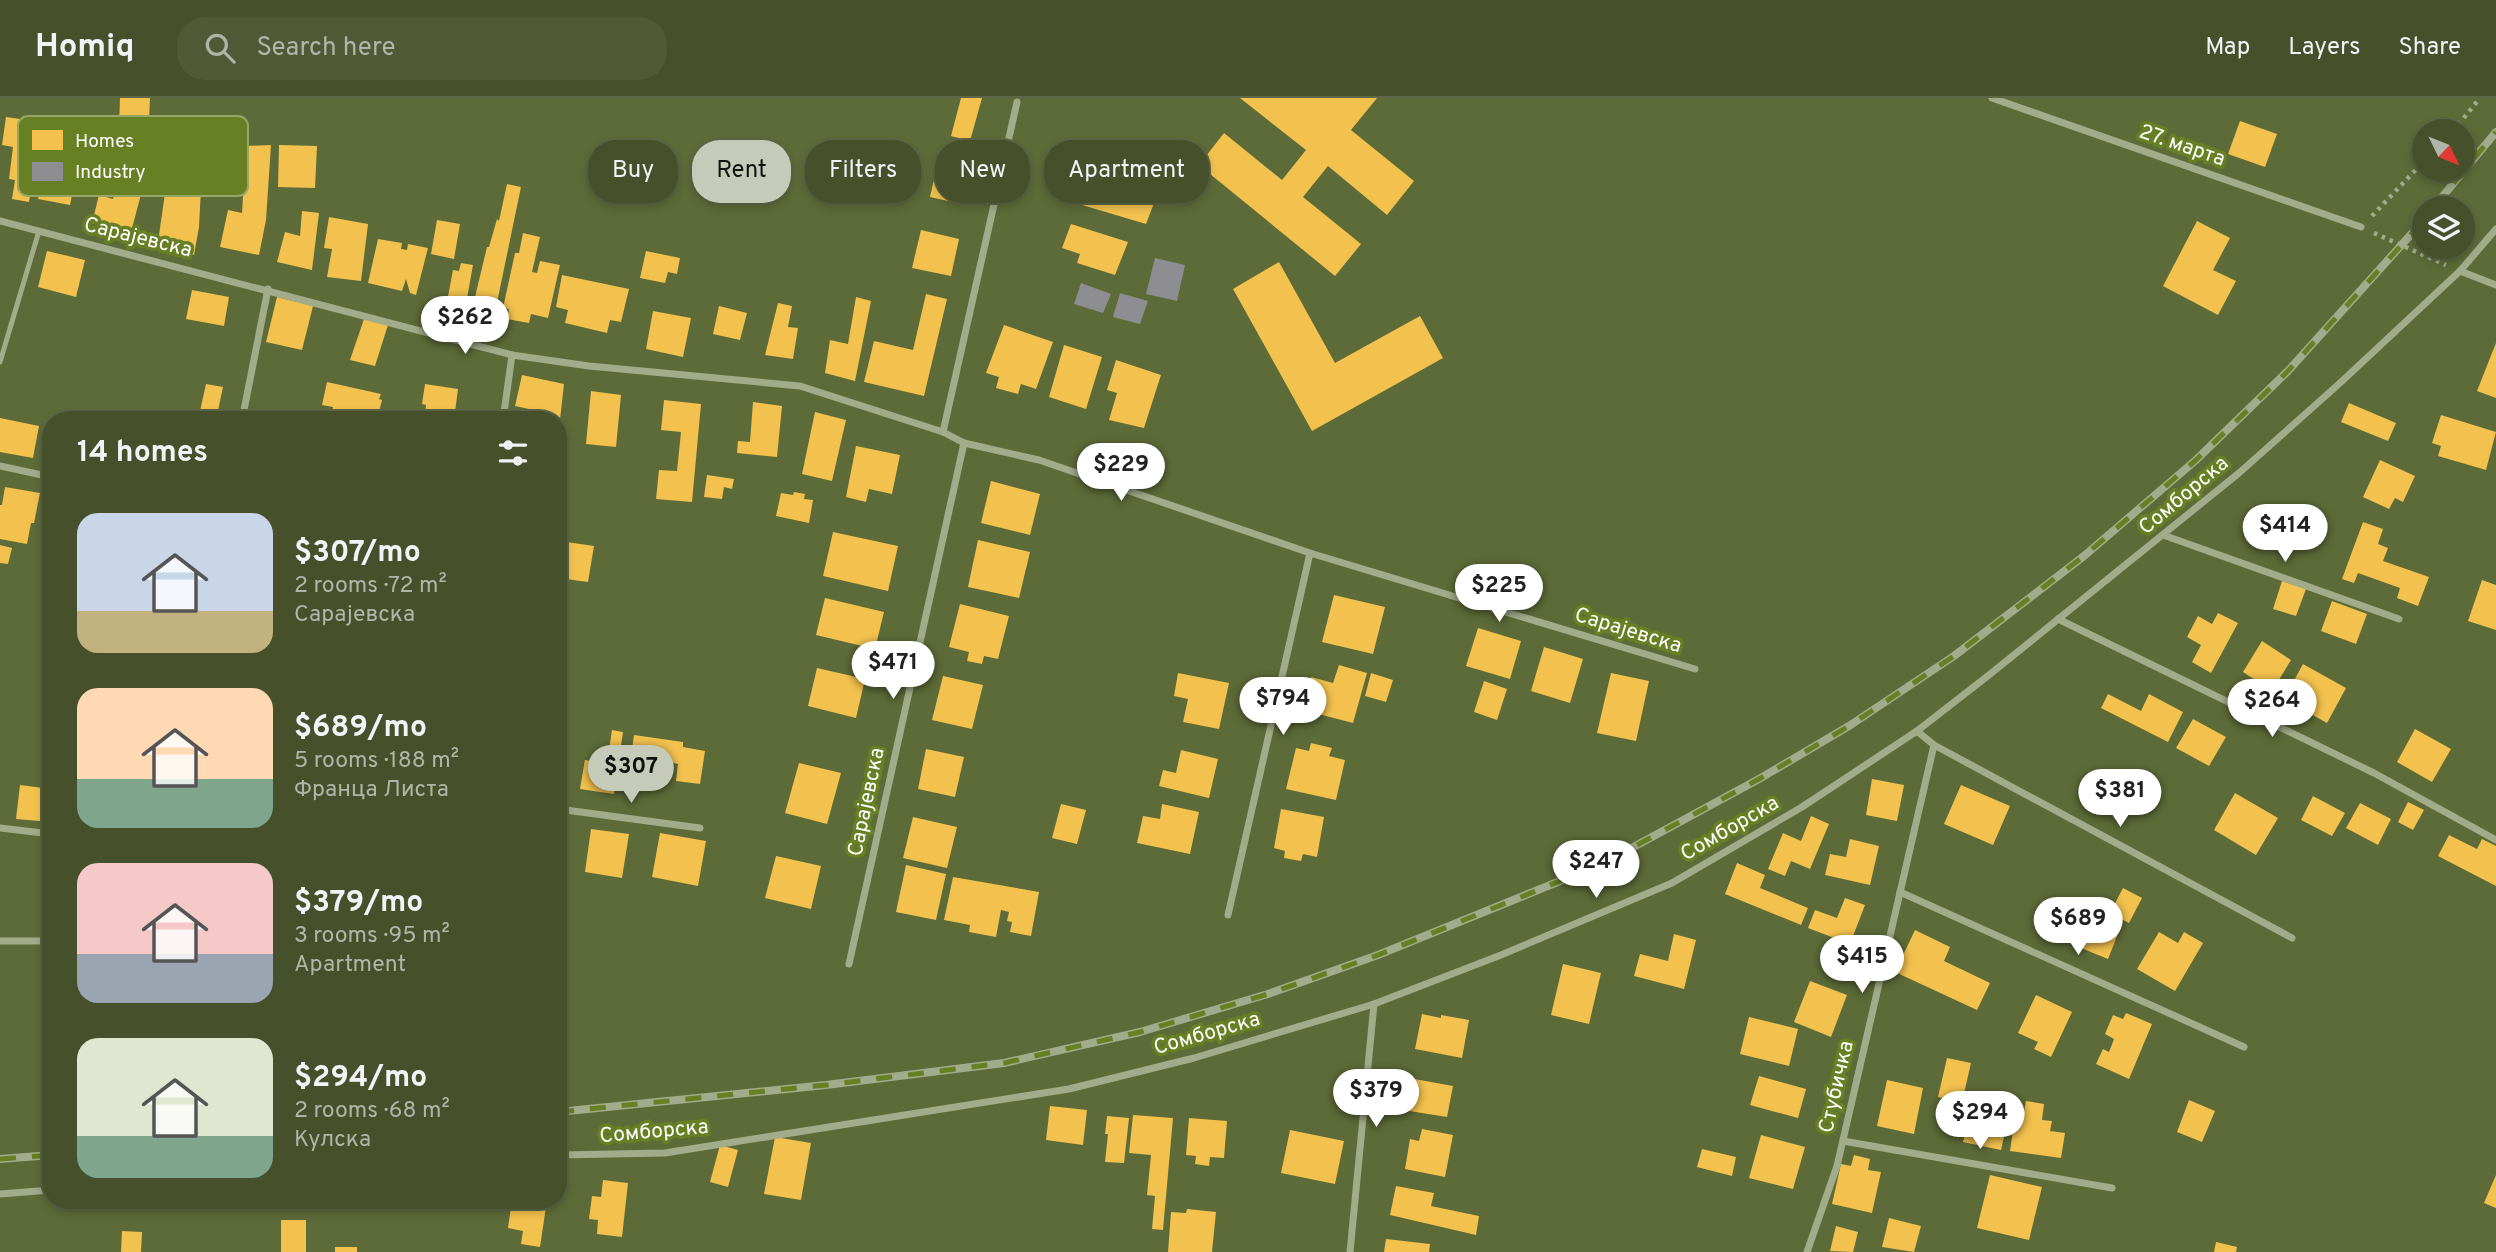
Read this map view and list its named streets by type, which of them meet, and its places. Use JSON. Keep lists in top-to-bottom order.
{
  "streets": {
    "street": [
      "27. марта",
      "Сарајевска",
      "Сомборска",
      "Стубичка"
    ]
  },
  "legend": ["Homes", "Industry"],
  "north": "bottom right",
  "page": {
    "header": "Homiq",
    "search": "Search here",
    "nav": ["Map", "Layers", "Share"],
    "chip": [
      "Buy",
      "Rent",
      "Filters",
      "New",
      "Apartment"
    ],
    "price": [
      "$262",
      "$229",
      "$414",
      "$225",
      "$471",
      "$794",
      "$264",
      "$307",
      "$381",
      "$247",
      "$689",
      "$415",
      "$379",
      "$294"
    ],
    "heading": "14 homes",
    "list": [
      {
        "name": "$307/mo",
        "note": "2 rooms · 72 m² · Сарајевска"
      },
      {
        "name": "$689/mo",
        "note": "5 rooms · 188 m² · Франца Листа"
      },
      {
        "name": "$379/mo",
        "note": "3 rooms · 95 m² · Apartment"
      },
      {
        "name": "$294/mo",
        "note": "2 rooms · 68 m² · Кулска"
      }
    ]
  }
}
